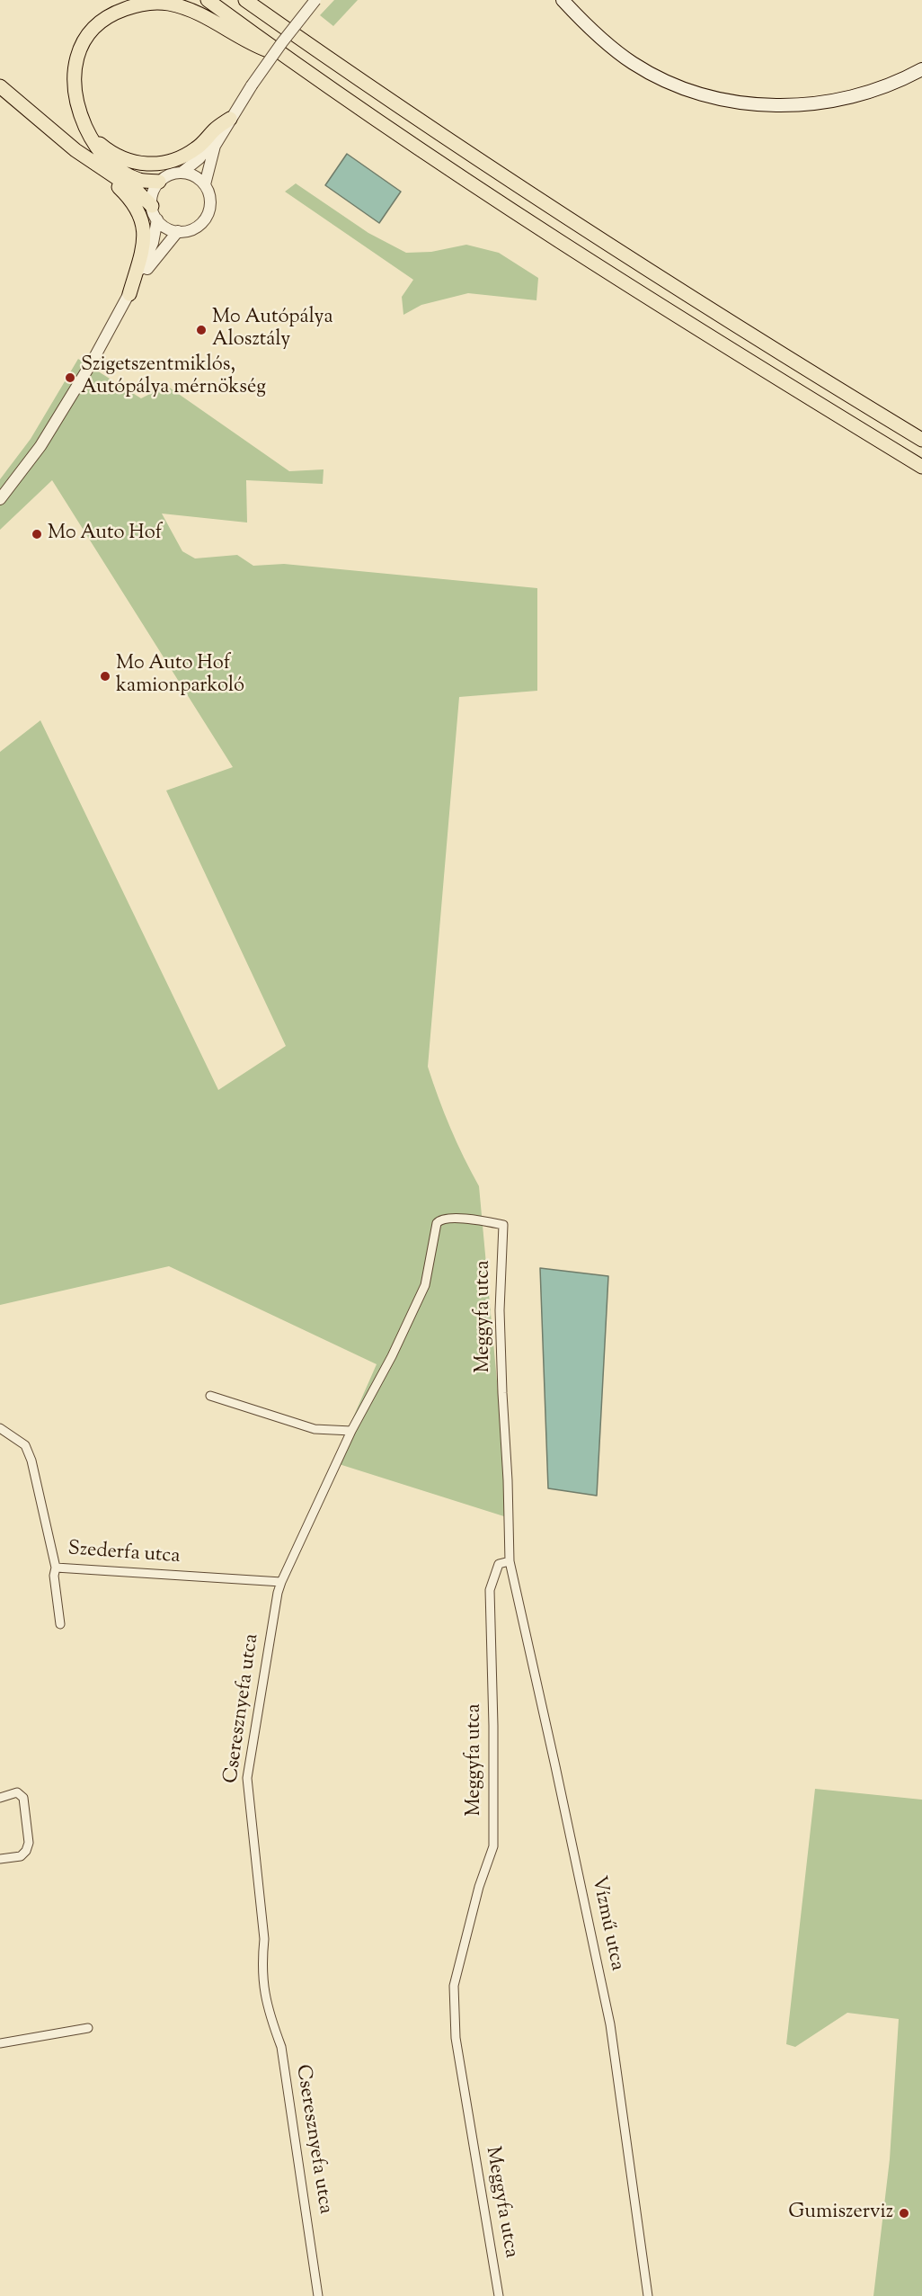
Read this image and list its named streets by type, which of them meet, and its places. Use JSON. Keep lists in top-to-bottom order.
{
  "streets": {
    "street": [
      "Meggyfa utca",
      "Szederfa utca",
      "Cseresznyefa utca",
      "Vízmű utca"
    ]
  },
  "crossings": [
    ["Meggyfa utca", "Cseresznyefa utca"],
    ["Meggyfa utca", "Vízmű utca"],
    ["Szederfa utca", "Cseresznyefa utca"]
  ],
  "places": [
    "M0 Autópálya Alosztály",
    "Szigetszentmiklós, Autópálya mérnökség",
    "M0 Auto Hof",
    "M0 Auto Hof kamionparkoló",
    "Gumiszerviz"
  ]
}
